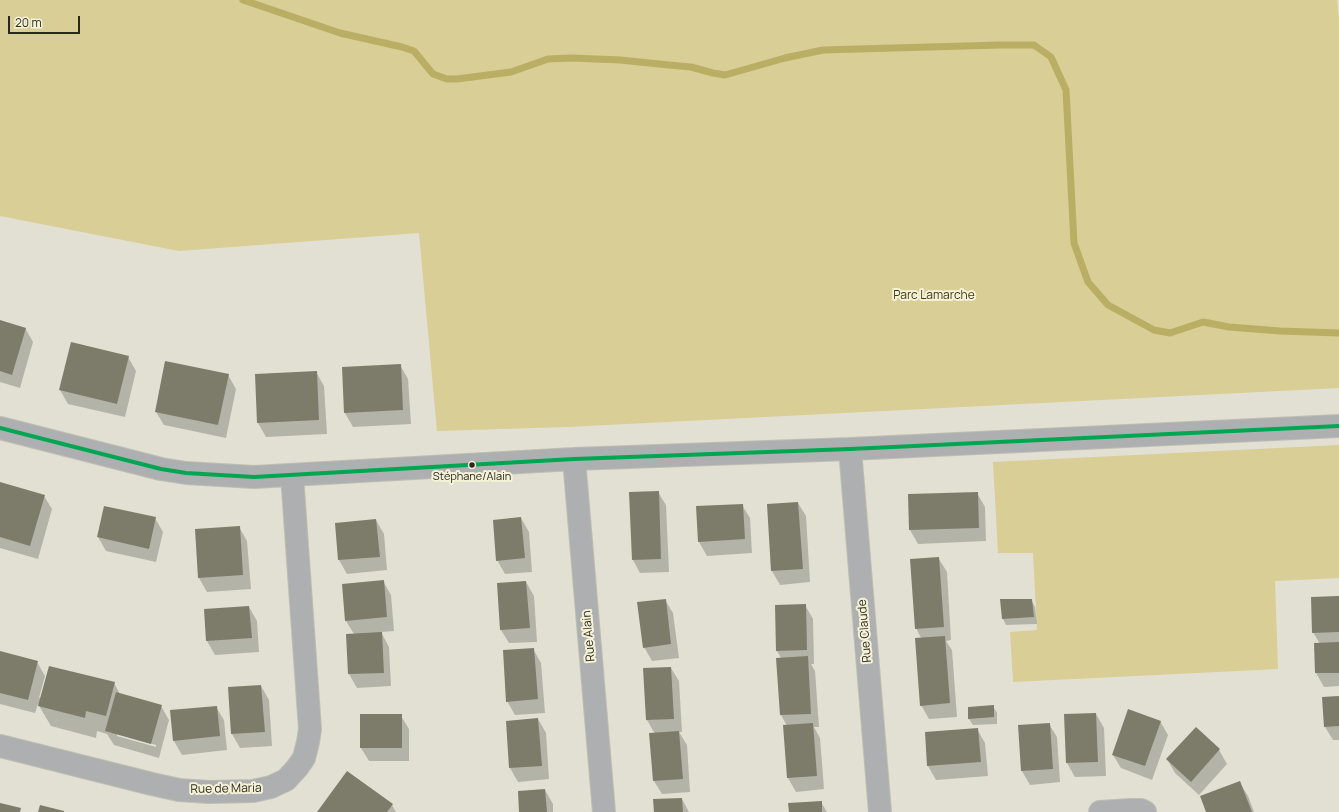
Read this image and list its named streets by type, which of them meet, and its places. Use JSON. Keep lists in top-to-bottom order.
{
  "streets": {
    "street": ["Rue Claude", "Rue Alain", "Rue de Maria"]
  },
  "parks": ["Parc Lamarche"],
  "places": ["Stéphane/Alain"],
  "scale_bar": "20 m"
}
